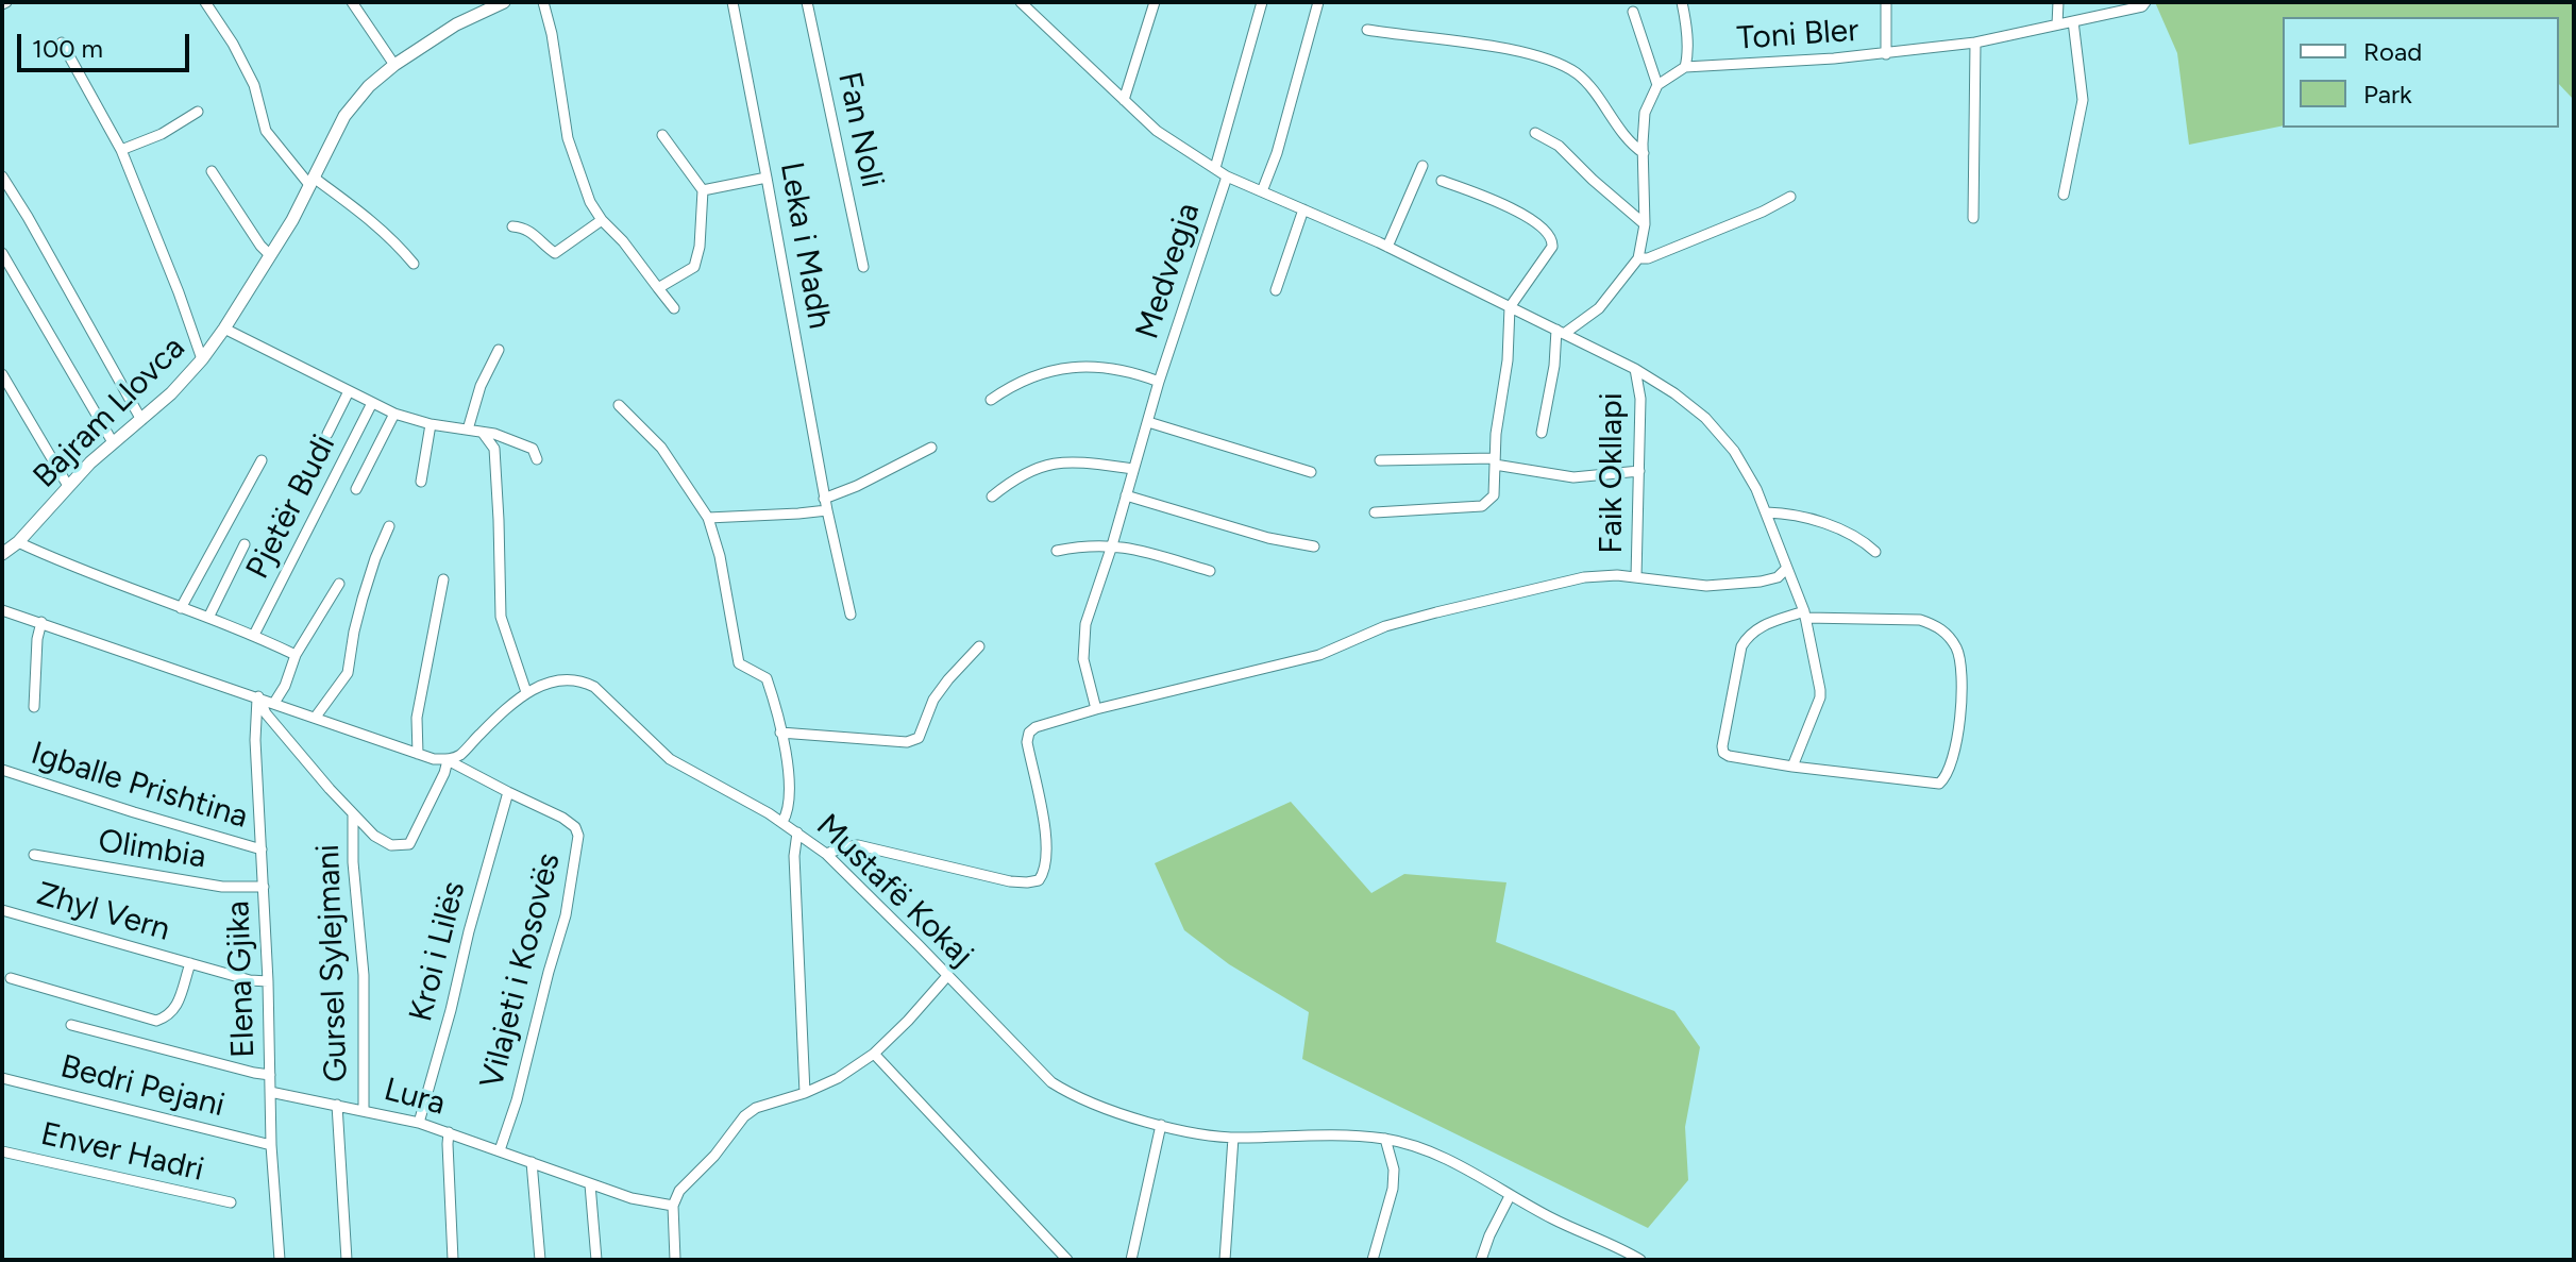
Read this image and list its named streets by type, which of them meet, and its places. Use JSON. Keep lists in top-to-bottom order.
{
  "streets": {
    "street": [
      "Toni Bler",
      "Fan Noli",
      "Leka i Madh",
      "Medvegja",
      "Bajram Llovca",
      "Faik Okllapi",
      "Pjetër Budi",
      "Igballe Prishtina",
      "Olimbia",
      "Mustafë Kokaj",
      "Zhyl Vern",
      "Kroi i Lilës",
      "Gursel Sylejmani",
      "Vilajeti i Kosovës",
      "Elena Gjika",
      "Bedri Pejani",
      "Lura",
      "Enver Hadri"
    ]
  },
  "crossings": [
    ["Igballe Prishtina", "Elena Gjika"],
    ["Olimbia", "Elena Gjika"],
    ["Mustafë Kokaj", "Gursel Sylejmani"],
    ["Mustafë Kokaj", "Elena Gjika"],
    ["Zhyl Vern", "Elena Gjika"],
    ["Kroi i Lilës", "Vilajeti i Kosovës"],
    ["Kroi i Lilës", "Lura"],
    ["Gursel Sylejmani", "Lura"],
    ["Vilajeti i Kosovës", "Lura"],
    ["Elena Gjika", "Bedri Pejani"],
    ["Elena Gjika", "Lura"]
  ],
  "legend": ["Road", "Park"],
  "scale_bar": "100 m"
}
